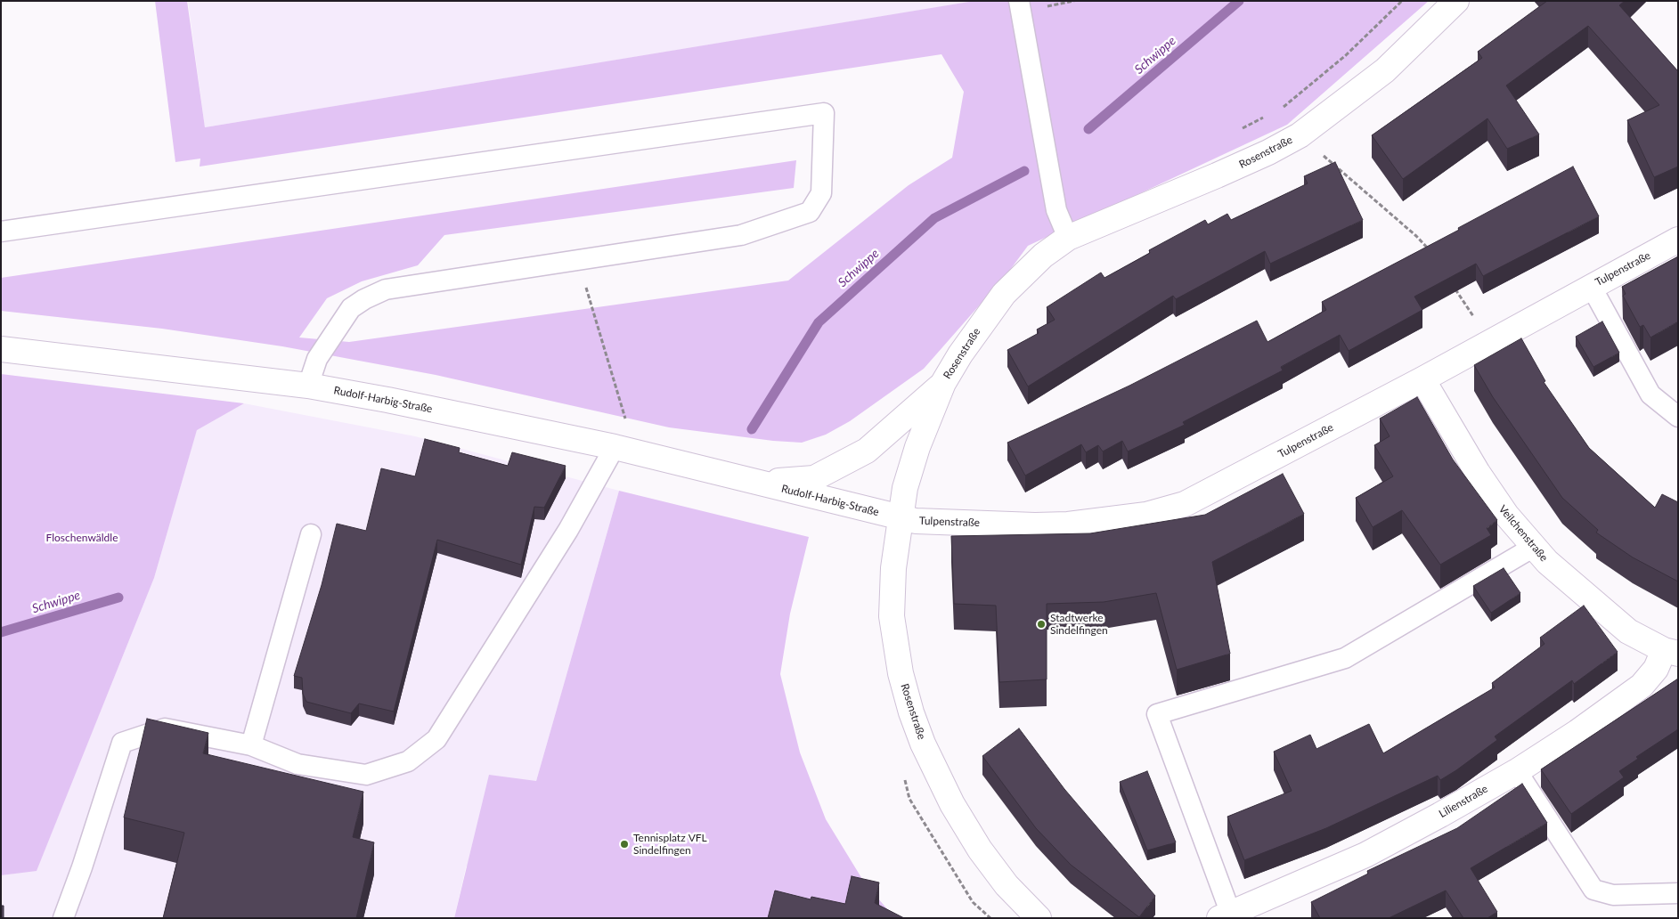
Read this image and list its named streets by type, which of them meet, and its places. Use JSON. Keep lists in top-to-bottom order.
{
  "streets": {
    "street": [
      "Rosenstraße",
      "Tulpenstraße",
      "Rudolf-Harbig-Straße",
      "Veilchenstraße",
      "Lilienstraße"
    ]
  },
  "crossings": [
    ["Rosenstraße", "Tulpenstraße"],
    ["Rosenstraße", "Rudolf-Harbig-Straße"],
    ["Tulpenstraße", "Rudolf-Harbig-Straße"],
    ["Tulpenstraße", "Veilchenstraße"],
    ["Veilchenstraße", "Lilienstraße"]
  ],
  "water": ["Schwippe"],
  "parks": ["Floschenwäldle"],
  "places": ["Stadtwerke Sindelfingen", "Tennisplatz VFL Sindelfingen"]
}
